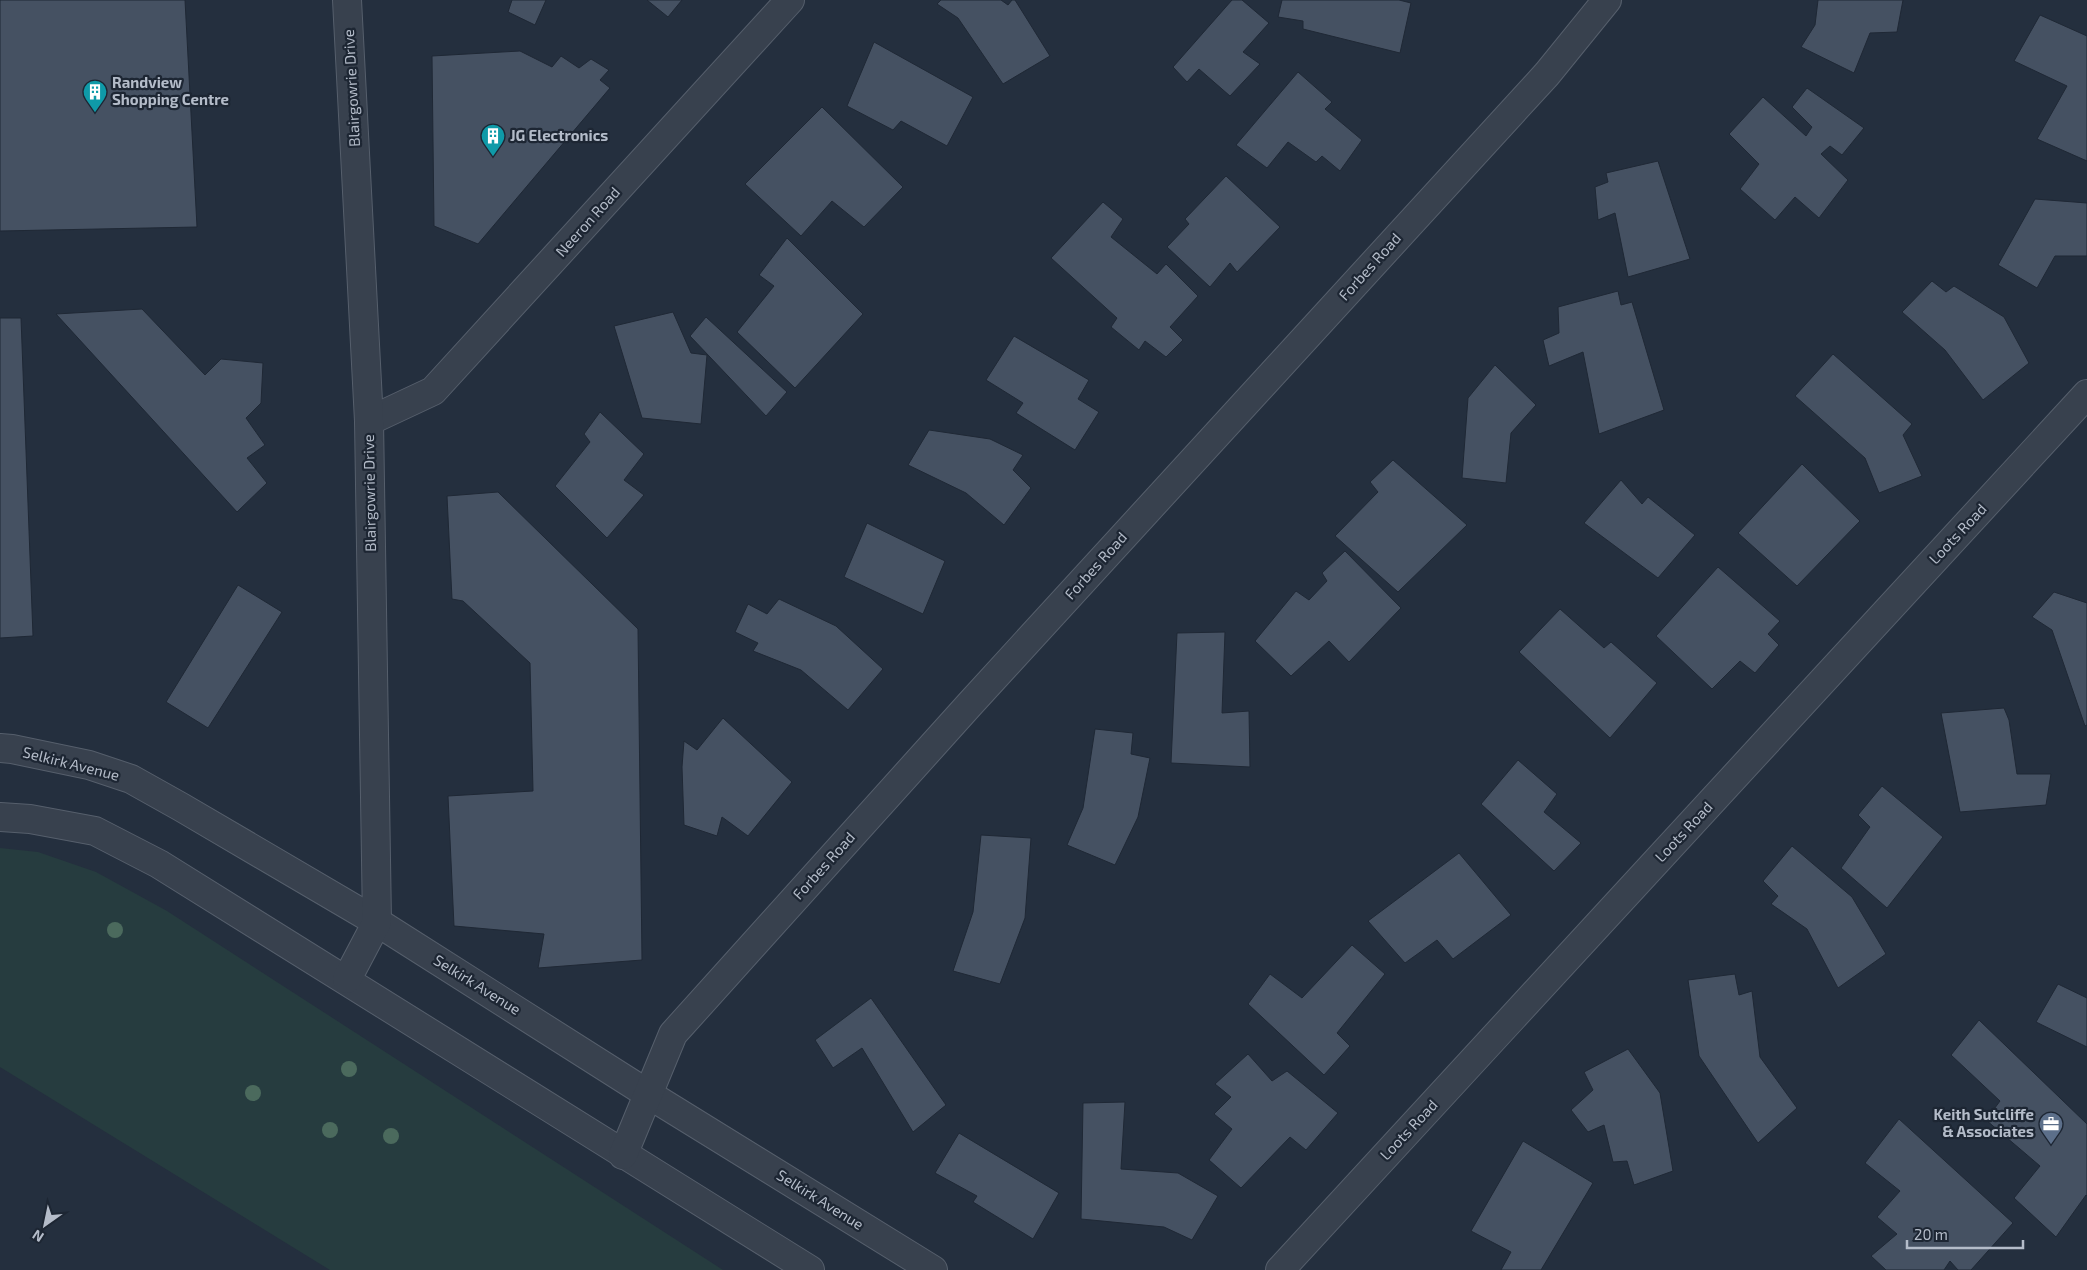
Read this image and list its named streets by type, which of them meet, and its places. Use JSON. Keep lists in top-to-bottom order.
{
  "streets": {
    "street": [
      "Blairgowrie Drive",
      "Neeron Road",
      "Forbes Road",
      "Loots Road",
      "Selkirk Avenue"
    ]
  },
  "crossings": [
    ["Blairgowrie Drive", "Neeron Road"],
    ["Blairgowrie Drive", "Selkirk Avenue"],
    ["Forbes Road", "Selkirk Avenue"]
  ],
  "places": {
    "building": ["Randview Shopping Centre", "JG Electronics"],
    "office": ["Keith Sutcliffe & Associates"]
  },
  "scale_bar": "20 m",
  "north": "bottom left"
}
